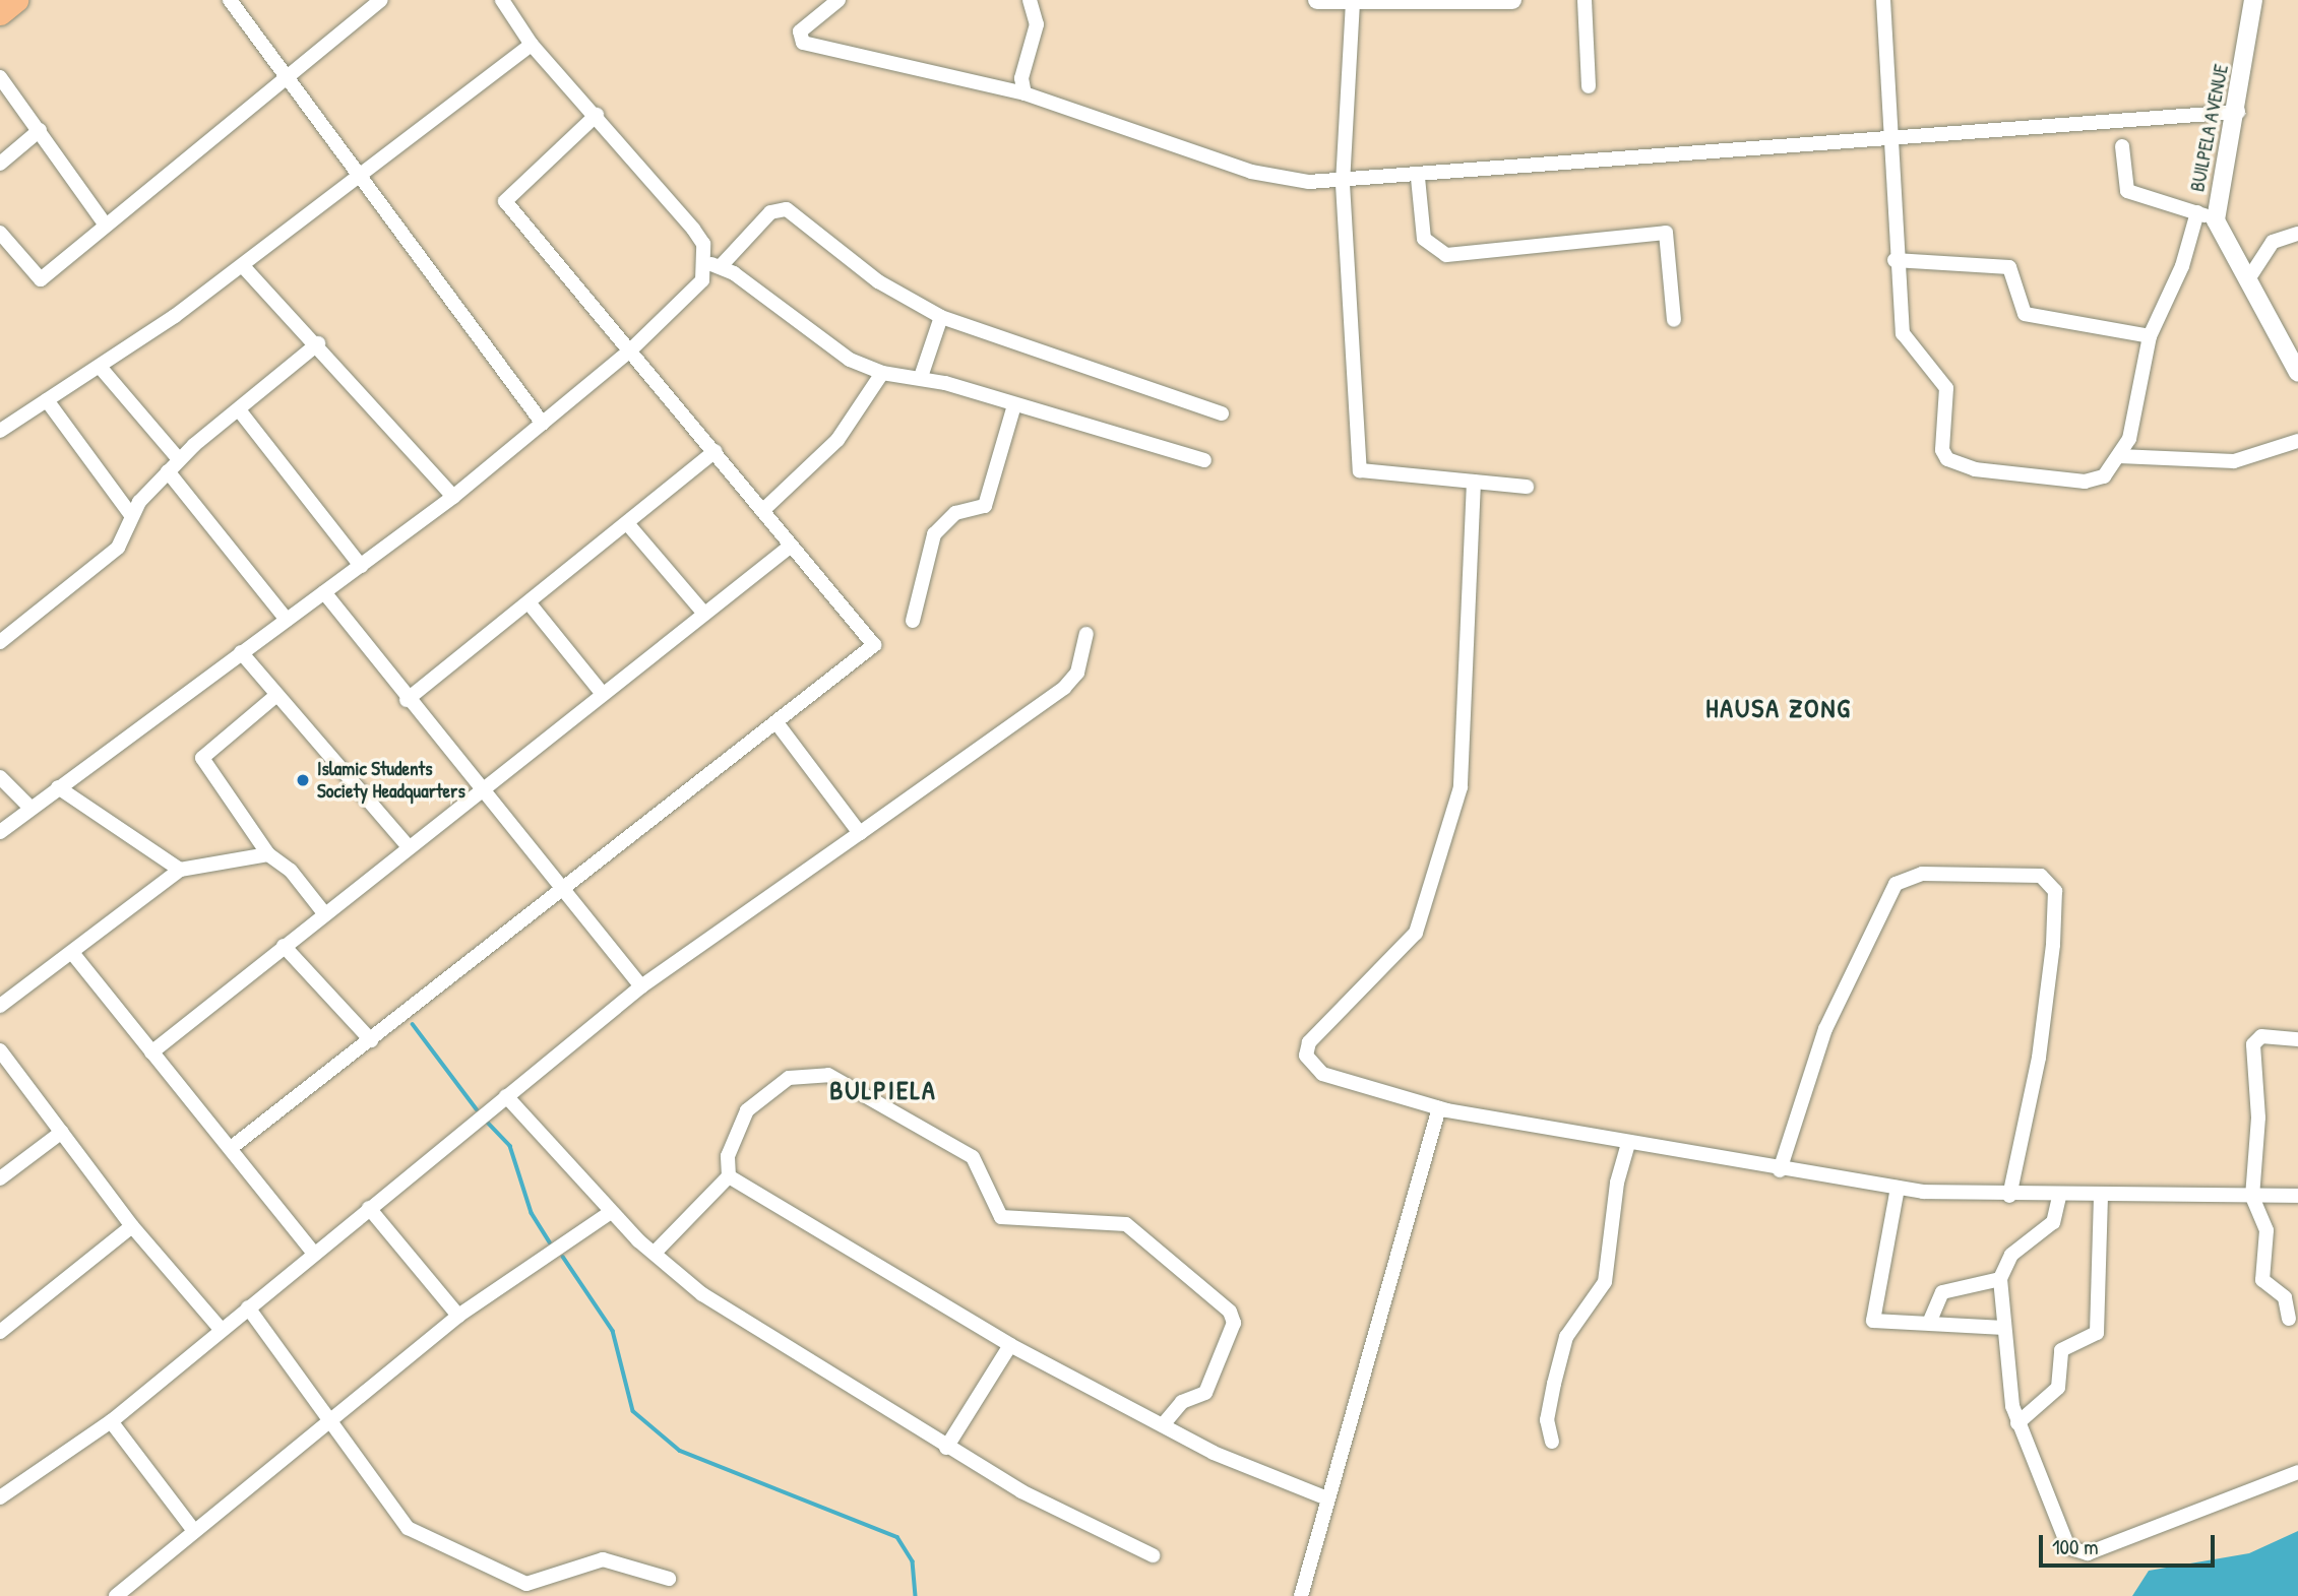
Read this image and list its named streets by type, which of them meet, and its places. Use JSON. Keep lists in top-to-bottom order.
{
  "streets": {
    "street": ["BUILPELA AVENUE"]
  },
  "districts": ["HAUSA ZONG", "BULPIELA"],
  "places": ["Islamic Students Society Headquarters"],
  "scale_bar": "100 m"
}
